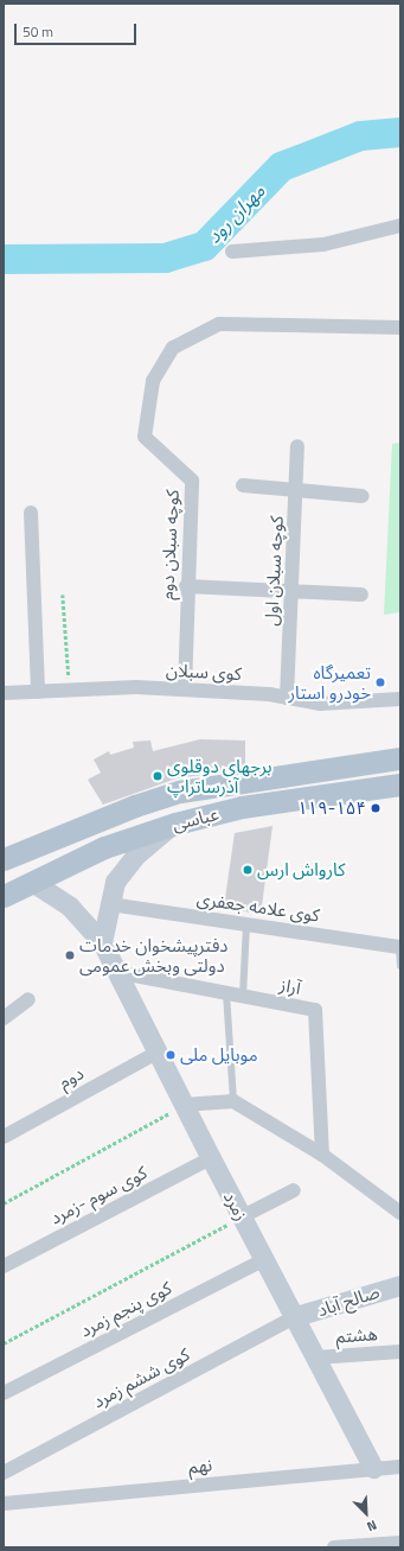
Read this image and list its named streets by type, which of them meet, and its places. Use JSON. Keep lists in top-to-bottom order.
{
  "streets": {
    "main road": ["عباسى"],
    "street": [
      "کوچه سبلان دوم",
      "کوچه سبلان اول",
      "کوی سبلان",
      "کوی علامه جعفری",
      "آراز",
      "دوم",
      "کوی سوم -زمرد",
      "زمرد",
      "صالح آباد",
      "کوی پنجم زمرد",
      "هشتم",
      "کوی ششم زمرد",
      "نهم"
    ]
  },
  "crossings": [
    ["کوچه سبلان دوم", "کوی سبلان"],
    ["کوچه سبلان اول", "کوی سبلان"],
    ["عباسى", "زمرد"],
    ["آراز", "زمرد"],
    ["دوم", "زمرد"],
    ["کوی سوم -زمرد", "زمرد"],
    ["زمرد", "صالح آباد"],
    ["زمرد", "کوی پنجم زمرد"],
    ["زمرد", "هشتم"],
    ["زمرد", "کوی ششم زمرد"],
    ["زمرد", "نهم"],
    ["صالح آباد", "کوی ششم زمرد"]
  ],
  "water": ["مهران رود"],
  "places": [
    "تعمیرگاه خودرو استار",
    "برجهای دوقلوی آذرساتراپ",
    "۱۱۹-۱۵۴",
    "کارواش ارس",
    "دفترپیشخوان خدمات دولتی وبخش عمومی",
    "موبایل ملی"
  ],
  "scale_bar": "50 m",
  "north": "bottom right"
}
